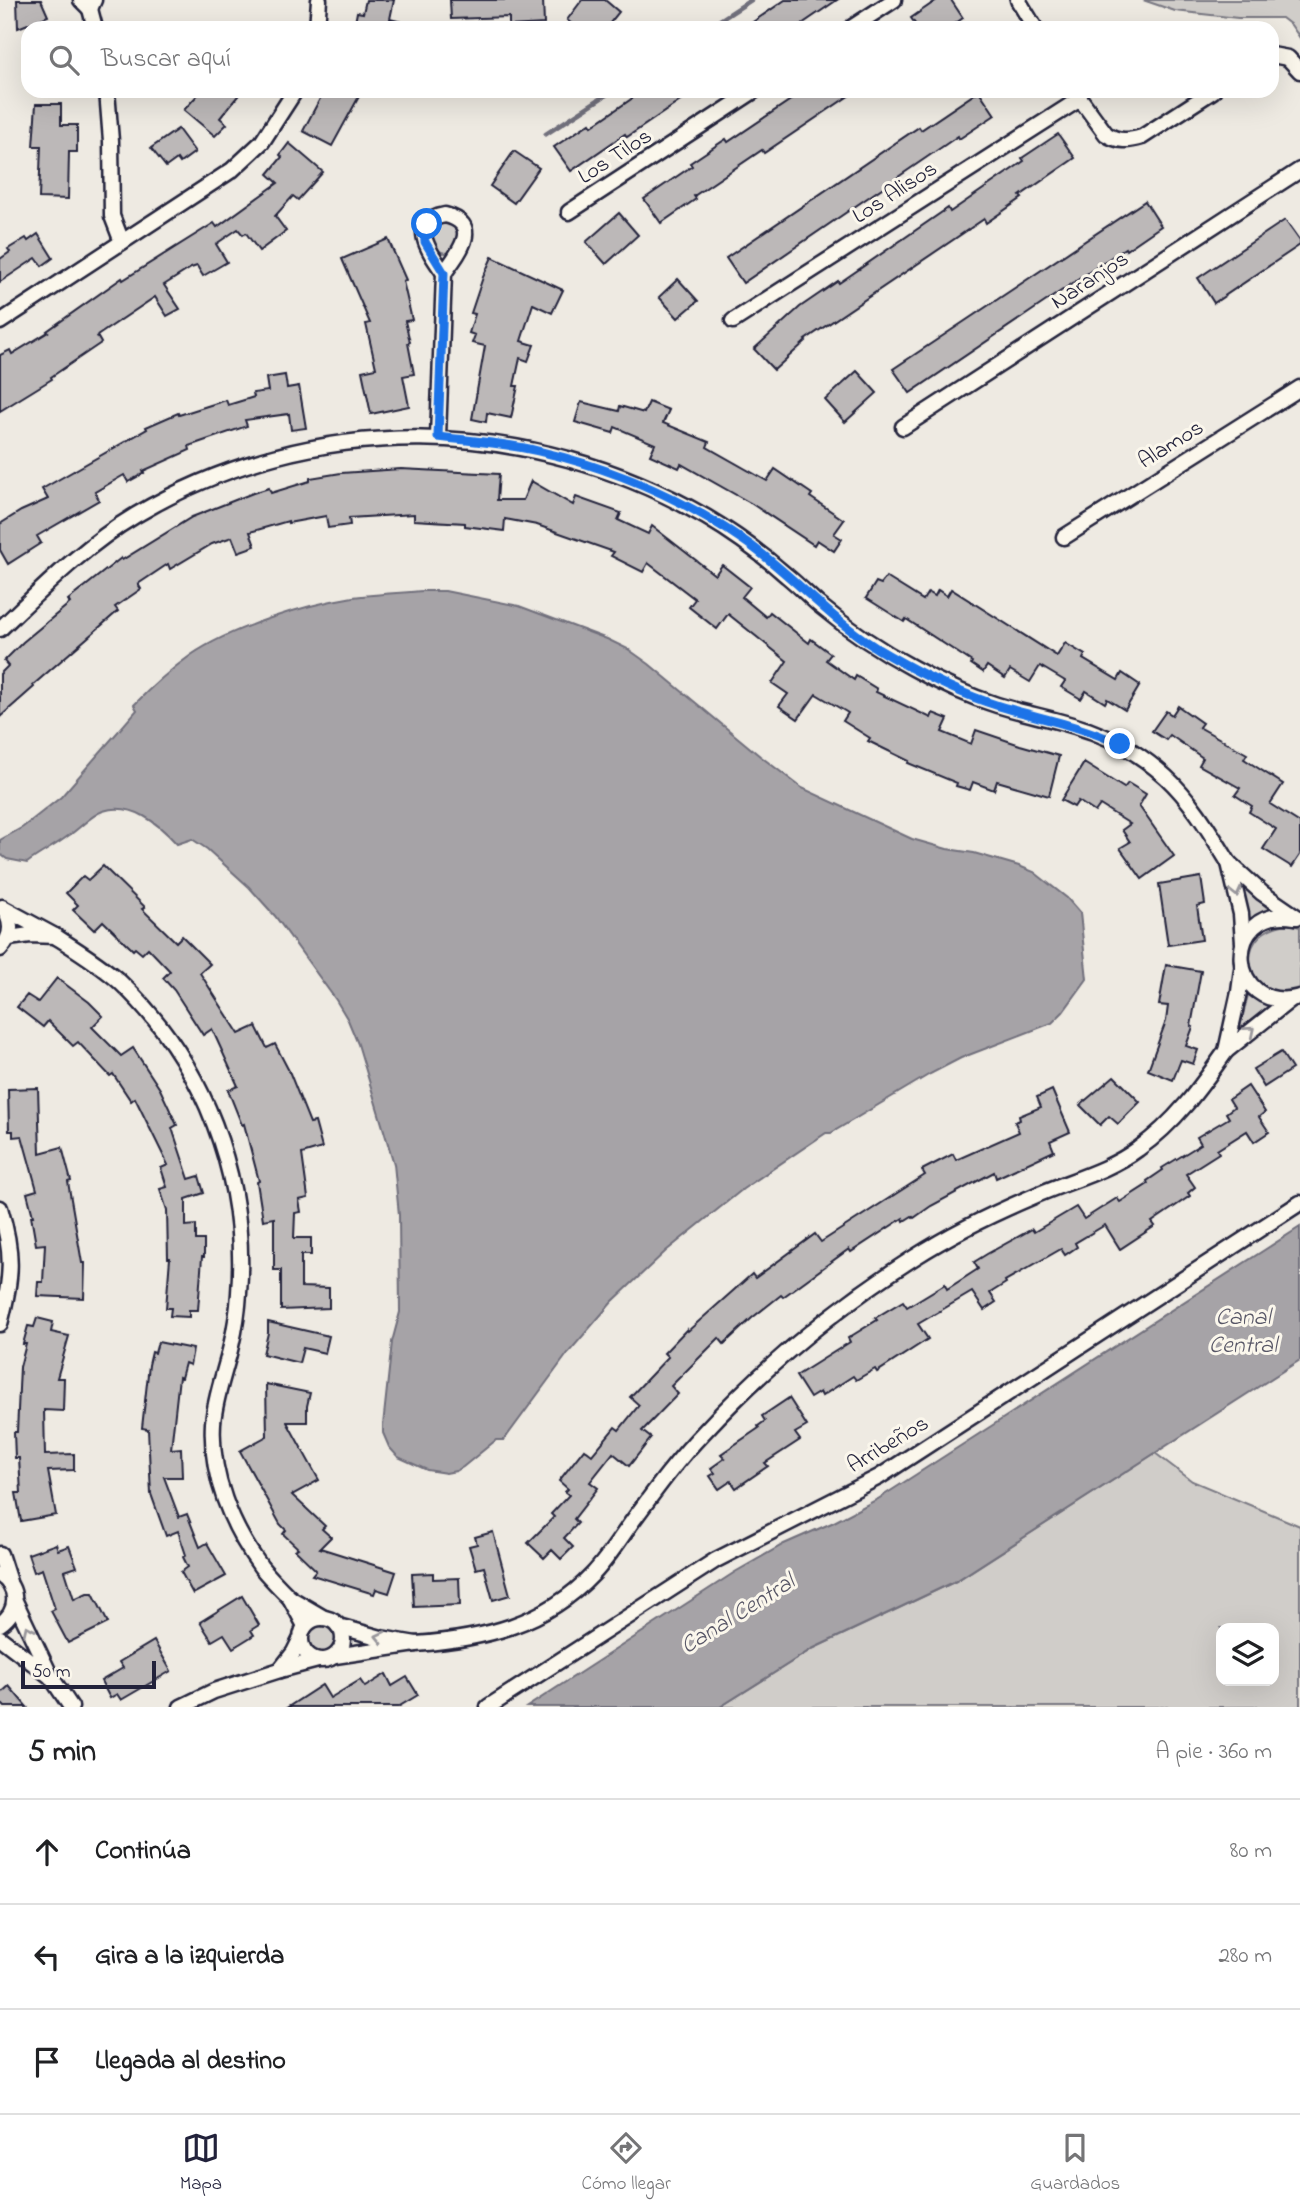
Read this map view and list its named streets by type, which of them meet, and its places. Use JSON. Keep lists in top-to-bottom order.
{
  "streets": {
    "street": [
      "Los Tilos",
      "Los Alisos",
      "Naranjos",
      "Alamos",
      "Arribeños"
    ]
  },
  "water": ["Canal Central"],
  "scale_bar": "50 m",
  "page": {
    "search": "Buscar aquí",
    "scale": "50 m",
    "heading": ["5 min", "A pie · 360 m"],
    "list": [
      ["Continúa", "80 m"],
      ["Gira a la izquierda", "280 m"],
      "Llegada al destino"
    ],
    "nav": ["Mapa", "Cómo llegar", "Guardados"]
  }
}
